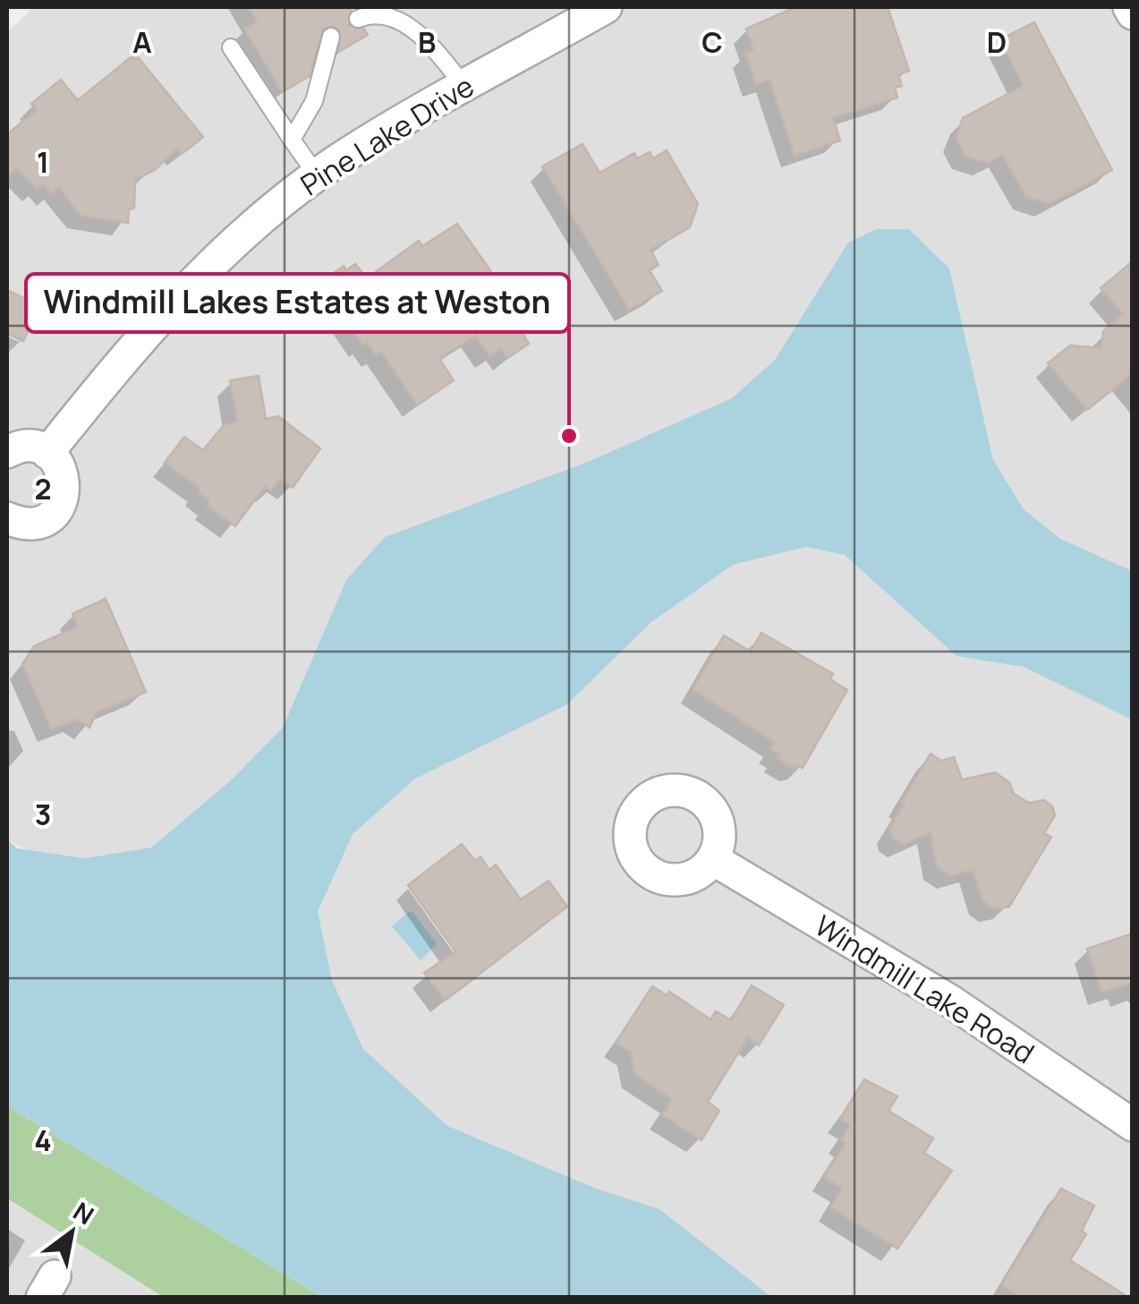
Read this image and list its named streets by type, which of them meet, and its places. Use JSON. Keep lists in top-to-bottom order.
{
  "streets": {
    "street": ["Pine Lake Drive", "Windmill Lake Road"]
  },
  "places": ["Windmill Lakes Estates at Weston"],
  "north": "top right",
  "grid": {
    "columns": [
      "A",
      "B",
      "C",
      "D"
    ],
    "rows": [
      "1",
      "2",
      "3",
      "4"
    ]
  }
}
